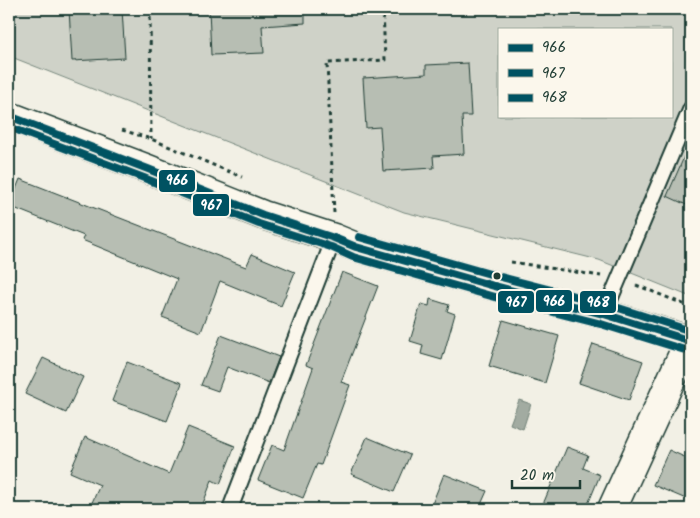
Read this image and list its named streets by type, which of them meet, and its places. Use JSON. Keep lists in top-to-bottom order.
{
  "lines": ["transit line 966", "transit line 967", "transit line 968"],
  "legend": ["966", "967", "968"],
  "scale_bar": "20 m"
}
